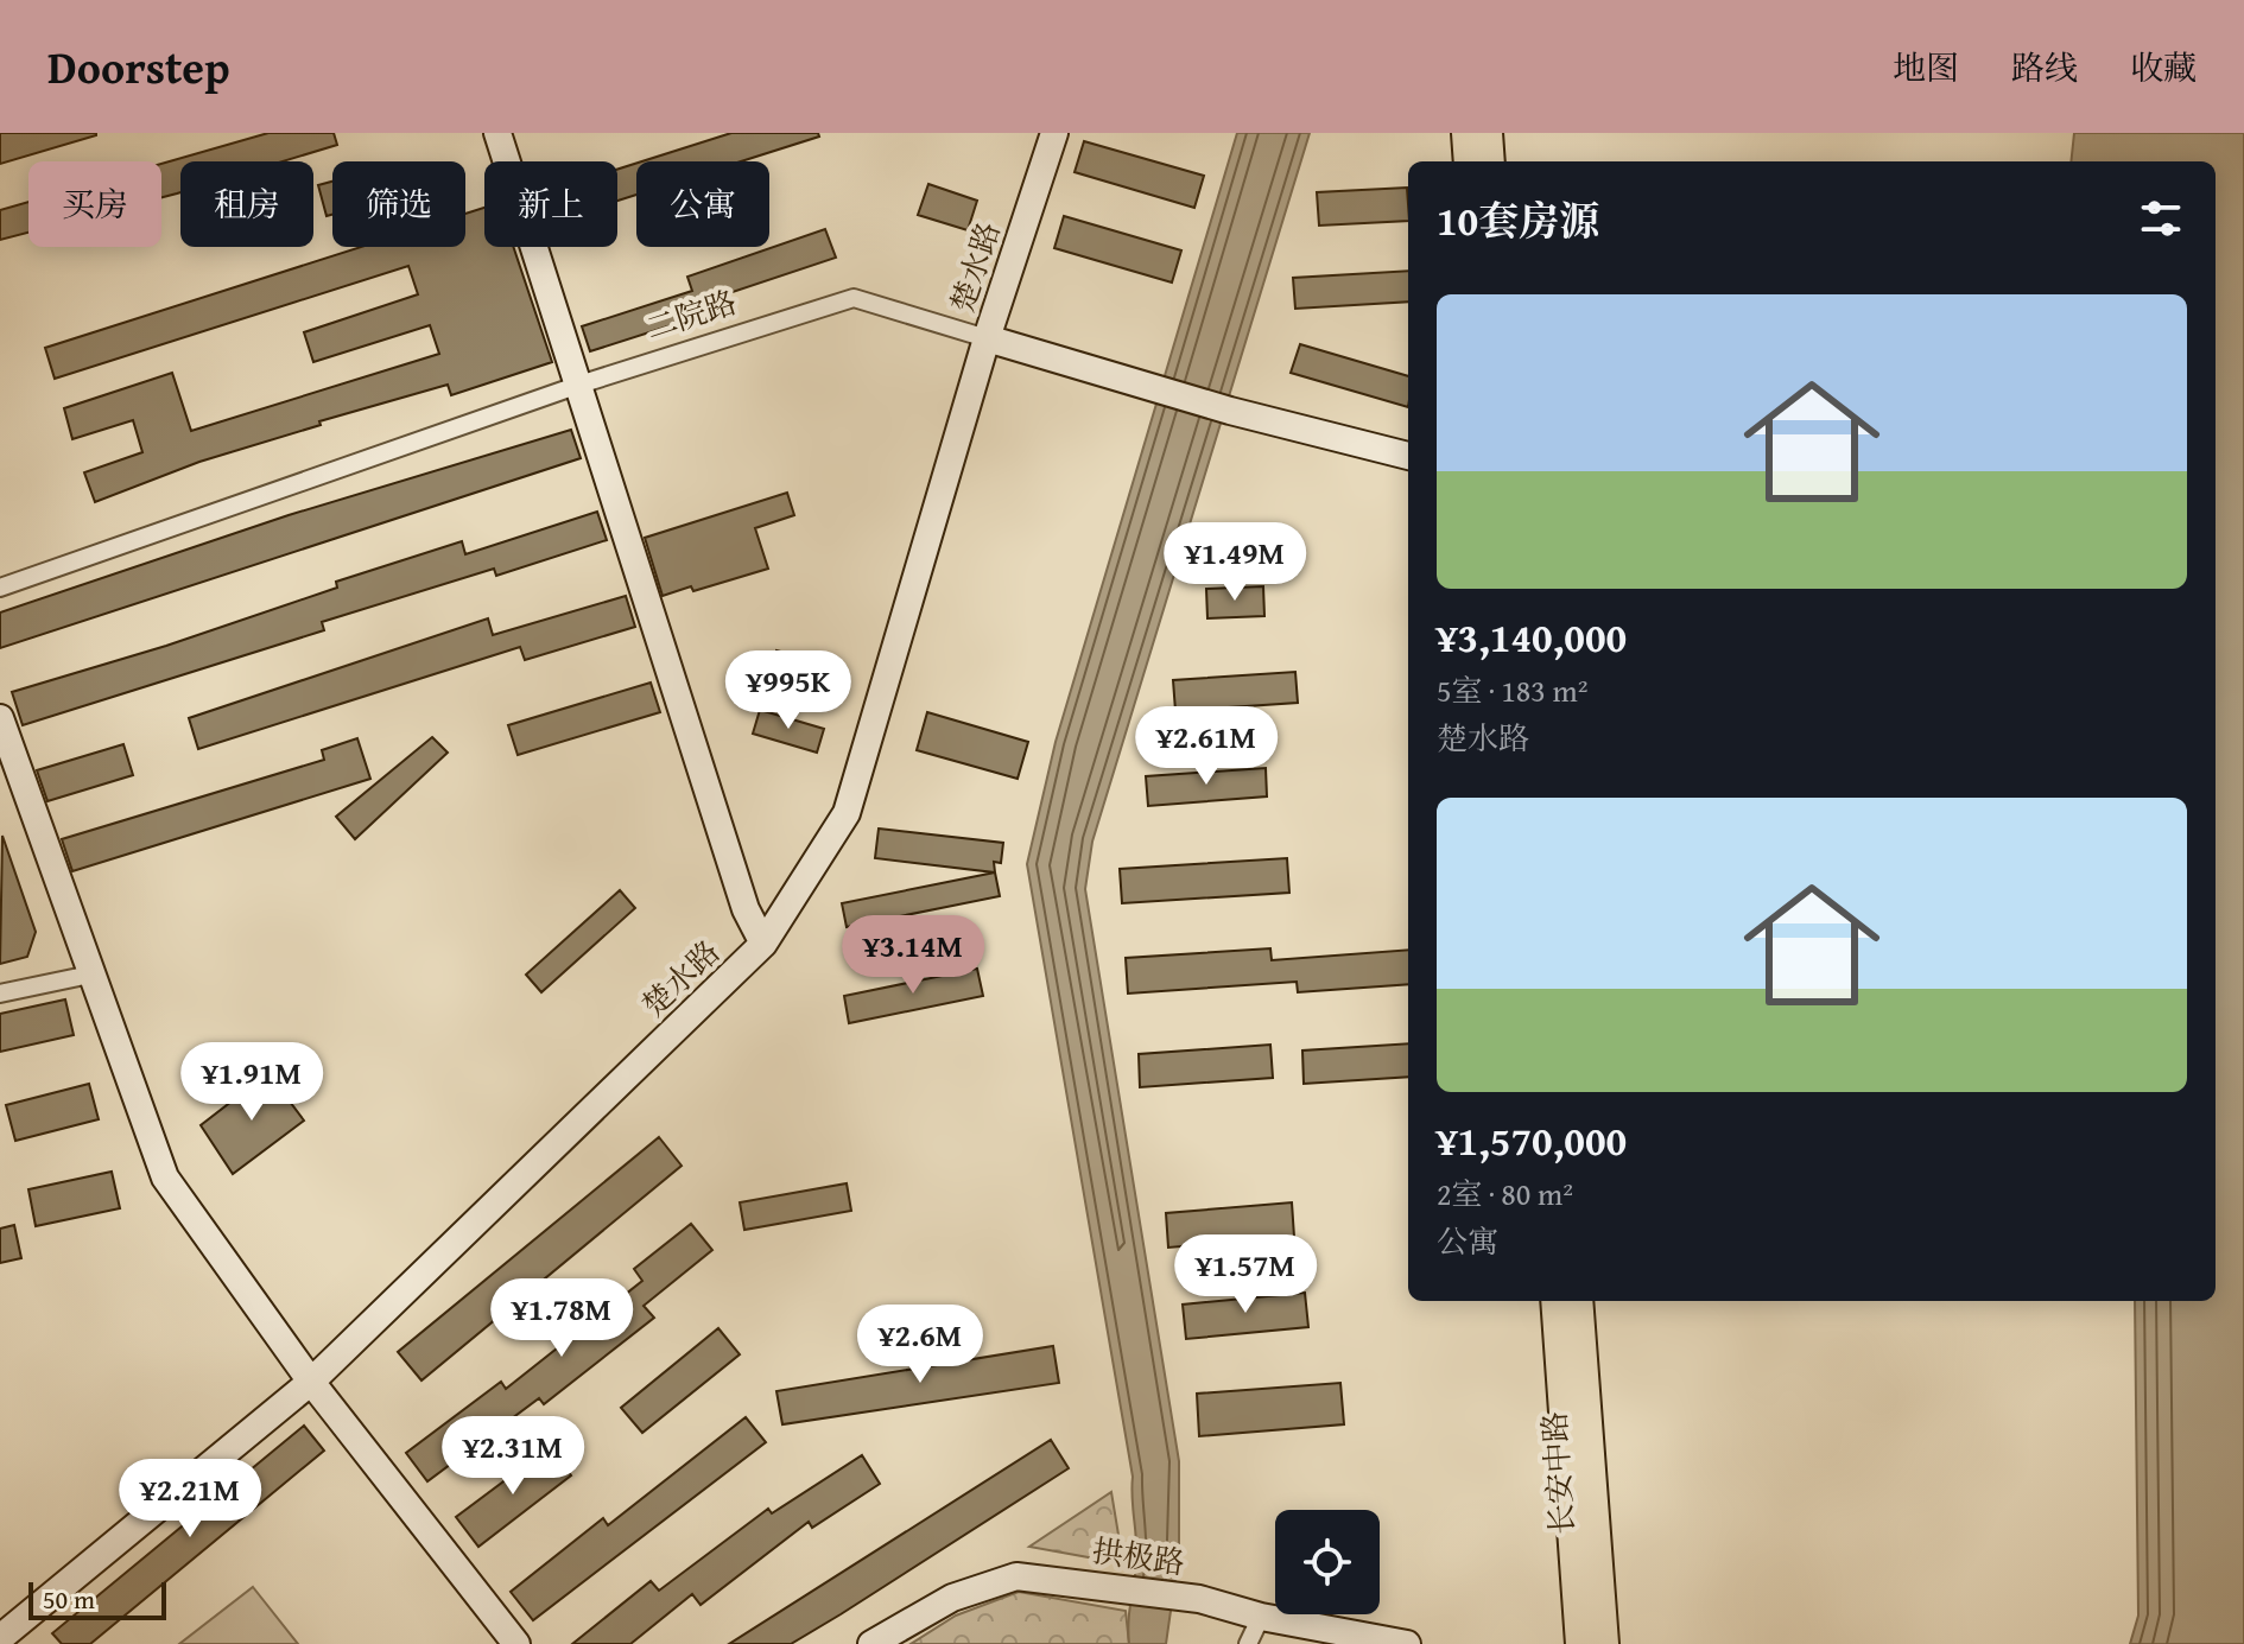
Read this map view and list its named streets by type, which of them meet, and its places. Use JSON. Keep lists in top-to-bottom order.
{
  "streets": {
    "main road": ["长安中路"],
    "street": ["楚水路", "二院路", "拱极路"]
  },
  "crossings": [
    ["楚水路", "二院路"]
  ],
  "scale_bar": "50 m",
  "page": {
    "header": "Doorstep",
    "nav": ["地图", "路线", "收藏"],
    "chip": [
      "买房",
      "租房",
      "筛选",
      "新上",
      "公寓"
    ],
    "heading": "10套房源",
    "list": [
      {
        "name": "¥3,140,000",
        "note": "5室 · 183 m² · 楚水路"
      },
      {
        "name": "¥1,570,000",
        "note": "2室 · 80 m² · 公寓"
      }
    ],
    "price": [
      "¥1.49M",
      "¥995K",
      "¥2.61M",
      "¥3.14M",
      "¥1.91M",
      "¥1.57M",
      "¥1.78M",
      "¥2.6M",
      "¥2.31M",
      "¥2.21M"
    ],
    "scale": "50 m"
  }
}
